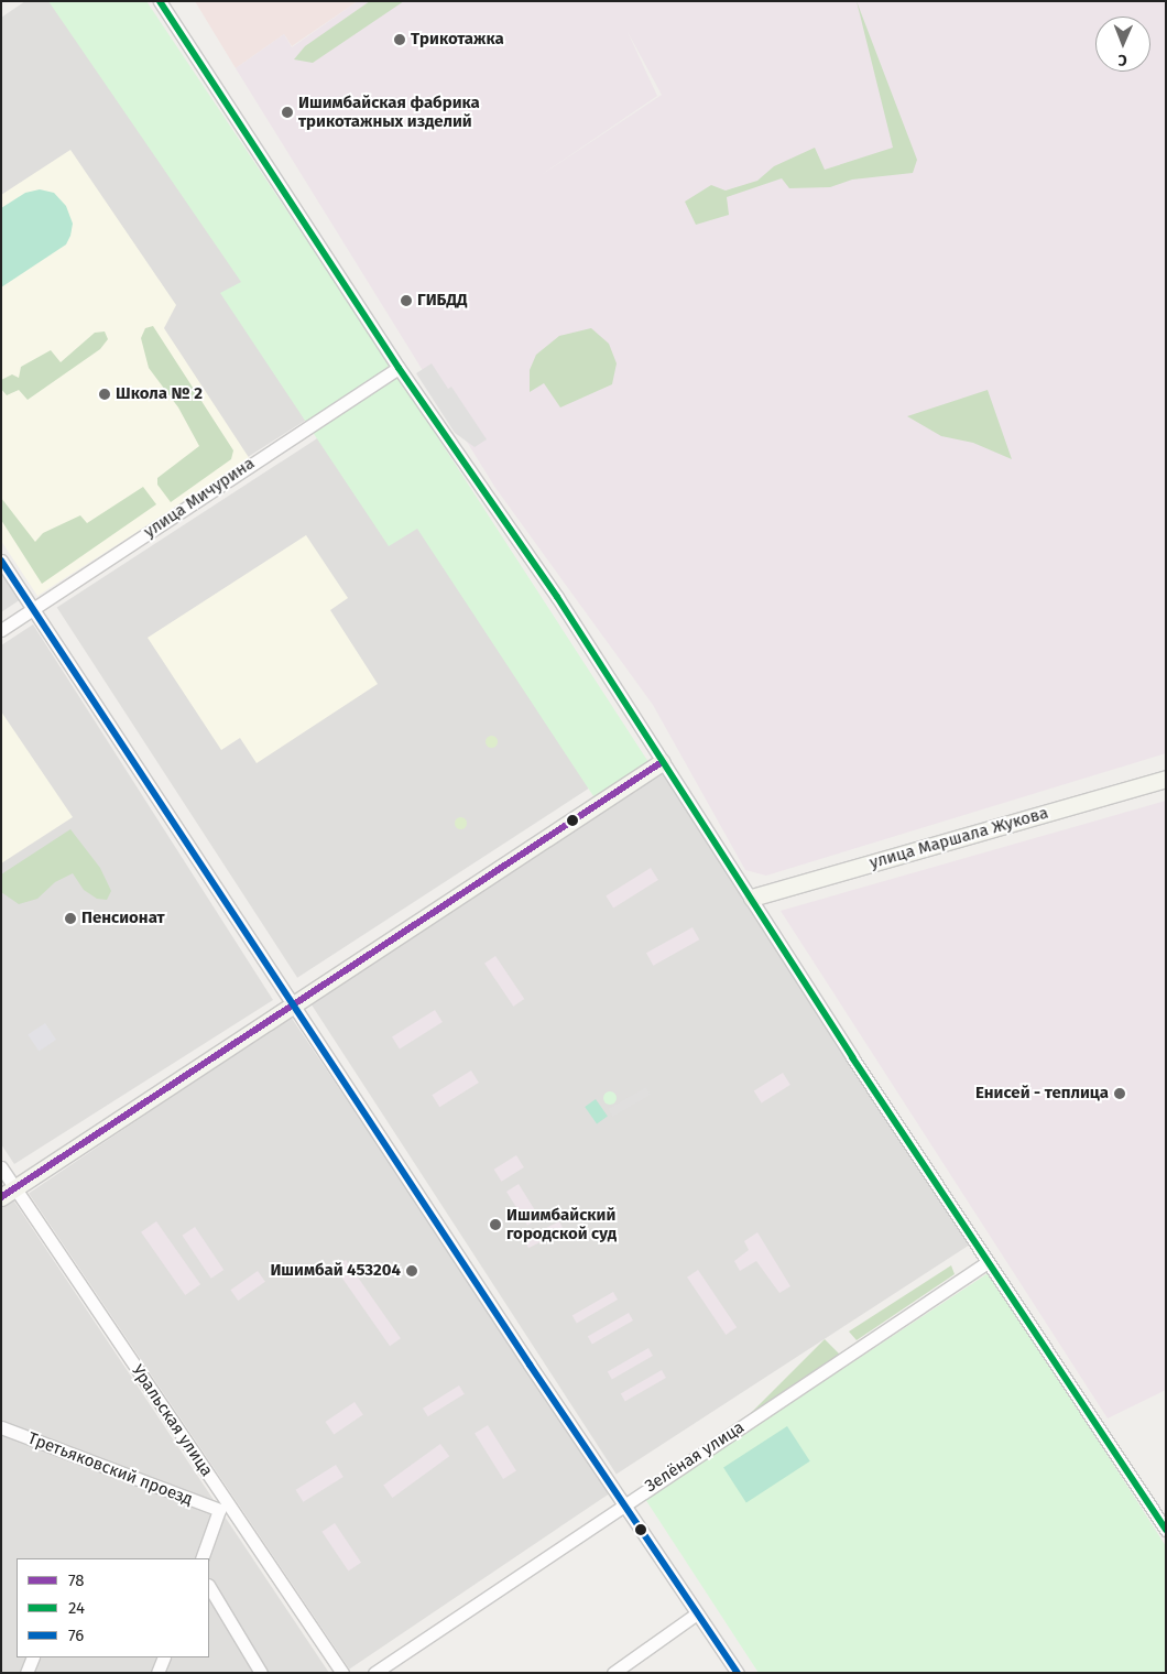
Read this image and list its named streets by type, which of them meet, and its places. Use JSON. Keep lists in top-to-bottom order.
{
  "streets": {
    "street": [
      "улица Мичурина",
      "улица Маршала Жукова",
      "Уральская улица",
      "Зелёная улица",
      "Третьяковский проезд"
    ]
  },
  "places": [
    "Трикотажка",
    "Ишимбайская фабрика трикотажных изделий",
    "ГИБДД",
    "Школа № 2",
    "Пенсионат",
    "Енисей - теплица",
    "Ишимбайский городской суд",
    "Ишимбай 453204"
  ],
  "lines": ["transit line 24", "transit line 76", "transit line 78"],
  "legend": ["78", "24", "76"],
  "north": "bottom"
}
